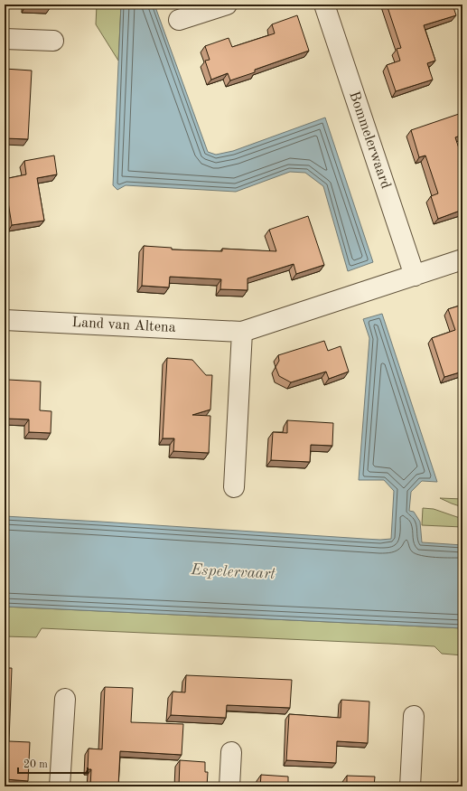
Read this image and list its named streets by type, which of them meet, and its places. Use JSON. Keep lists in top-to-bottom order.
{
  "streets": {
    "street": ["Bommelerwaard", "Land van Altena"]
  },
  "crossings": [
    ["Bommelerwaard", "Land van Altena"]
  ],
  "water": ["Espelervaart"],
  "scale_bar": "20 m"
}
